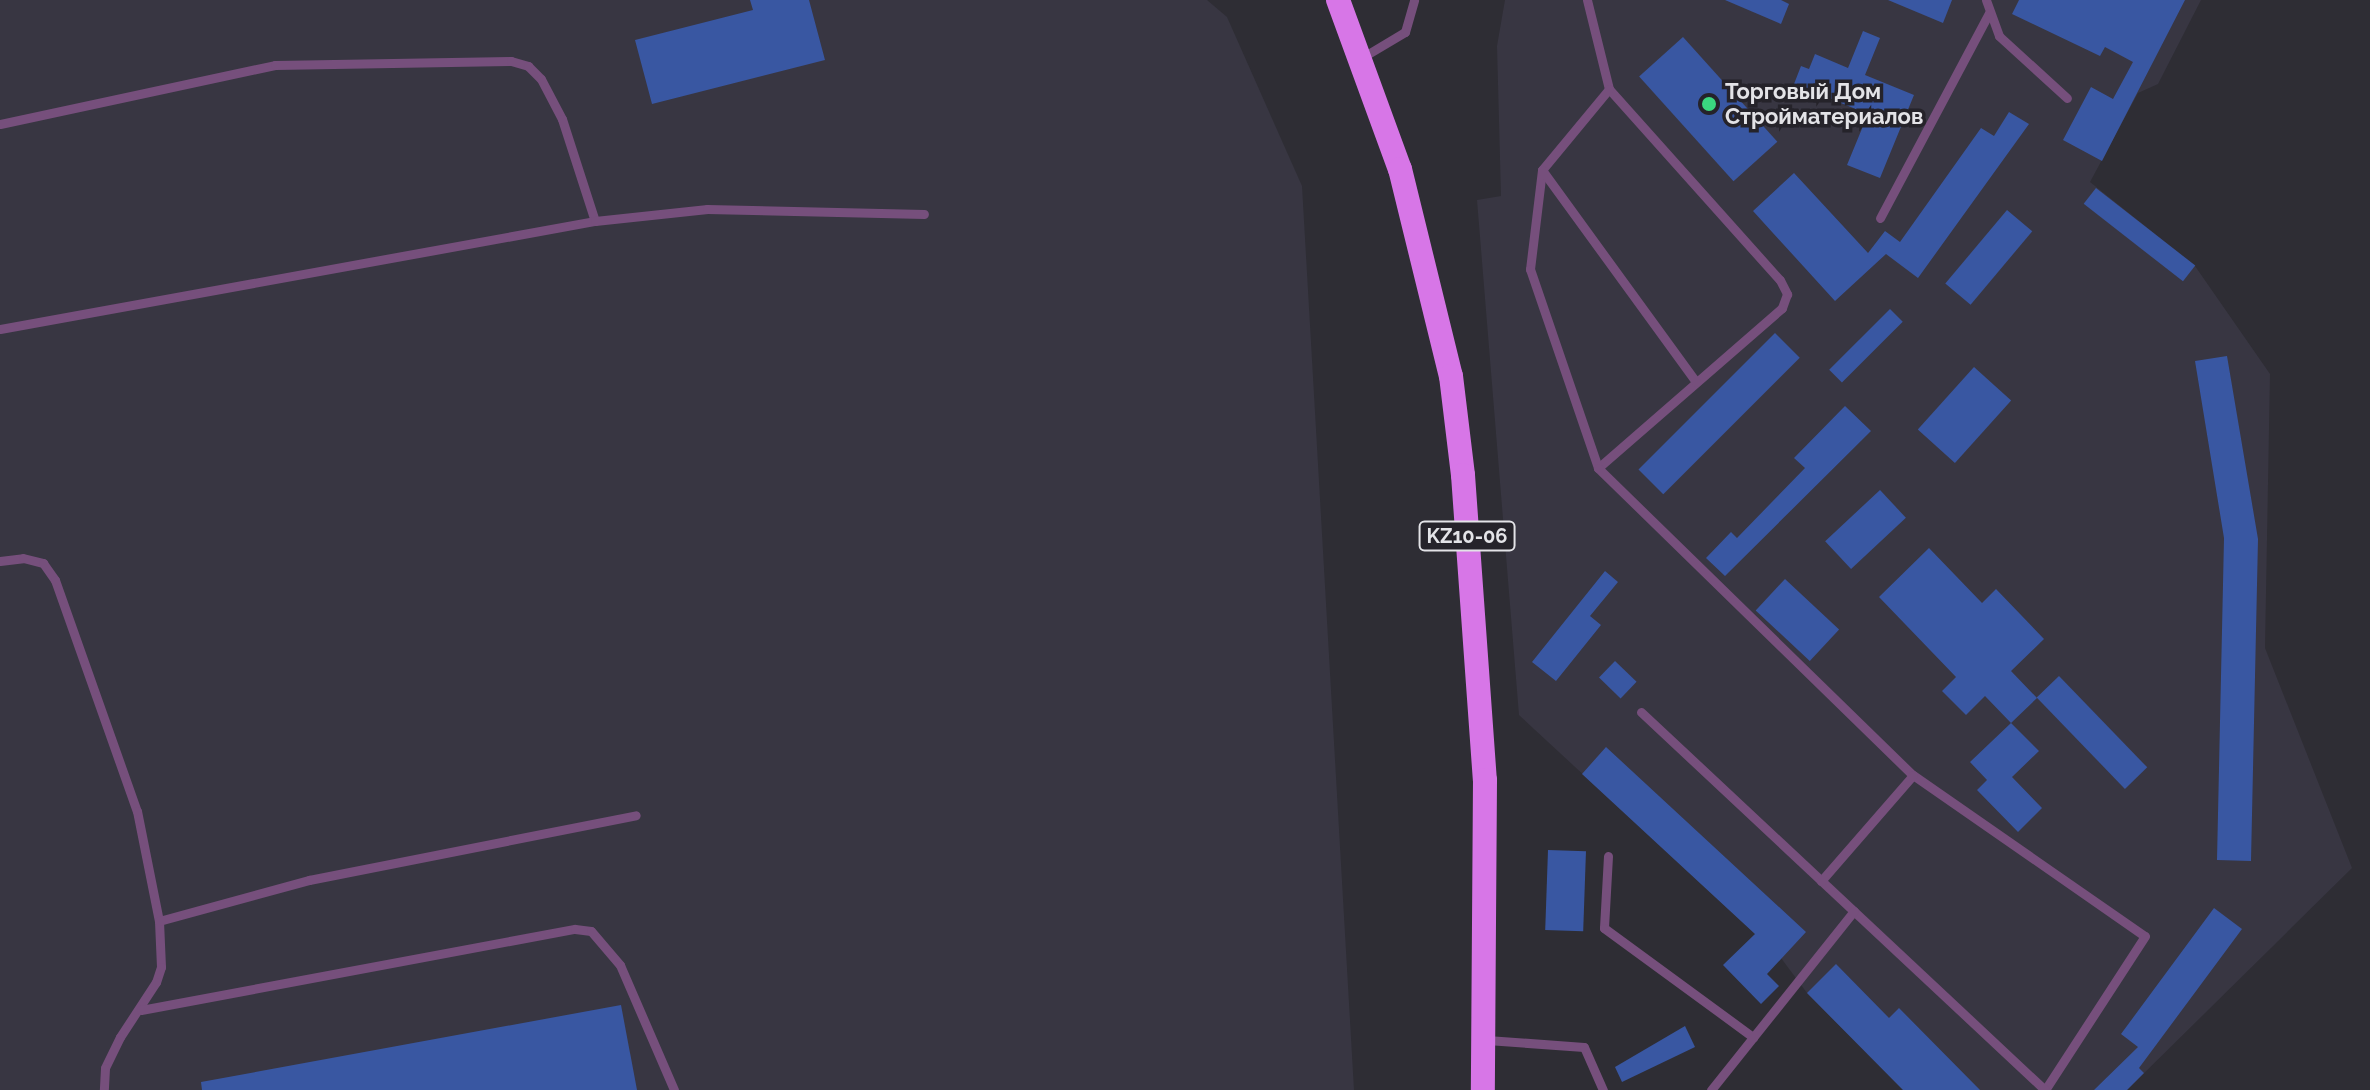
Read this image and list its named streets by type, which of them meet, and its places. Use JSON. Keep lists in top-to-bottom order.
{
  "streets": {
    "highway": ["KZ10-06"]
  },
  "places": ["Торговый Дом Стройматериалов"]
}
